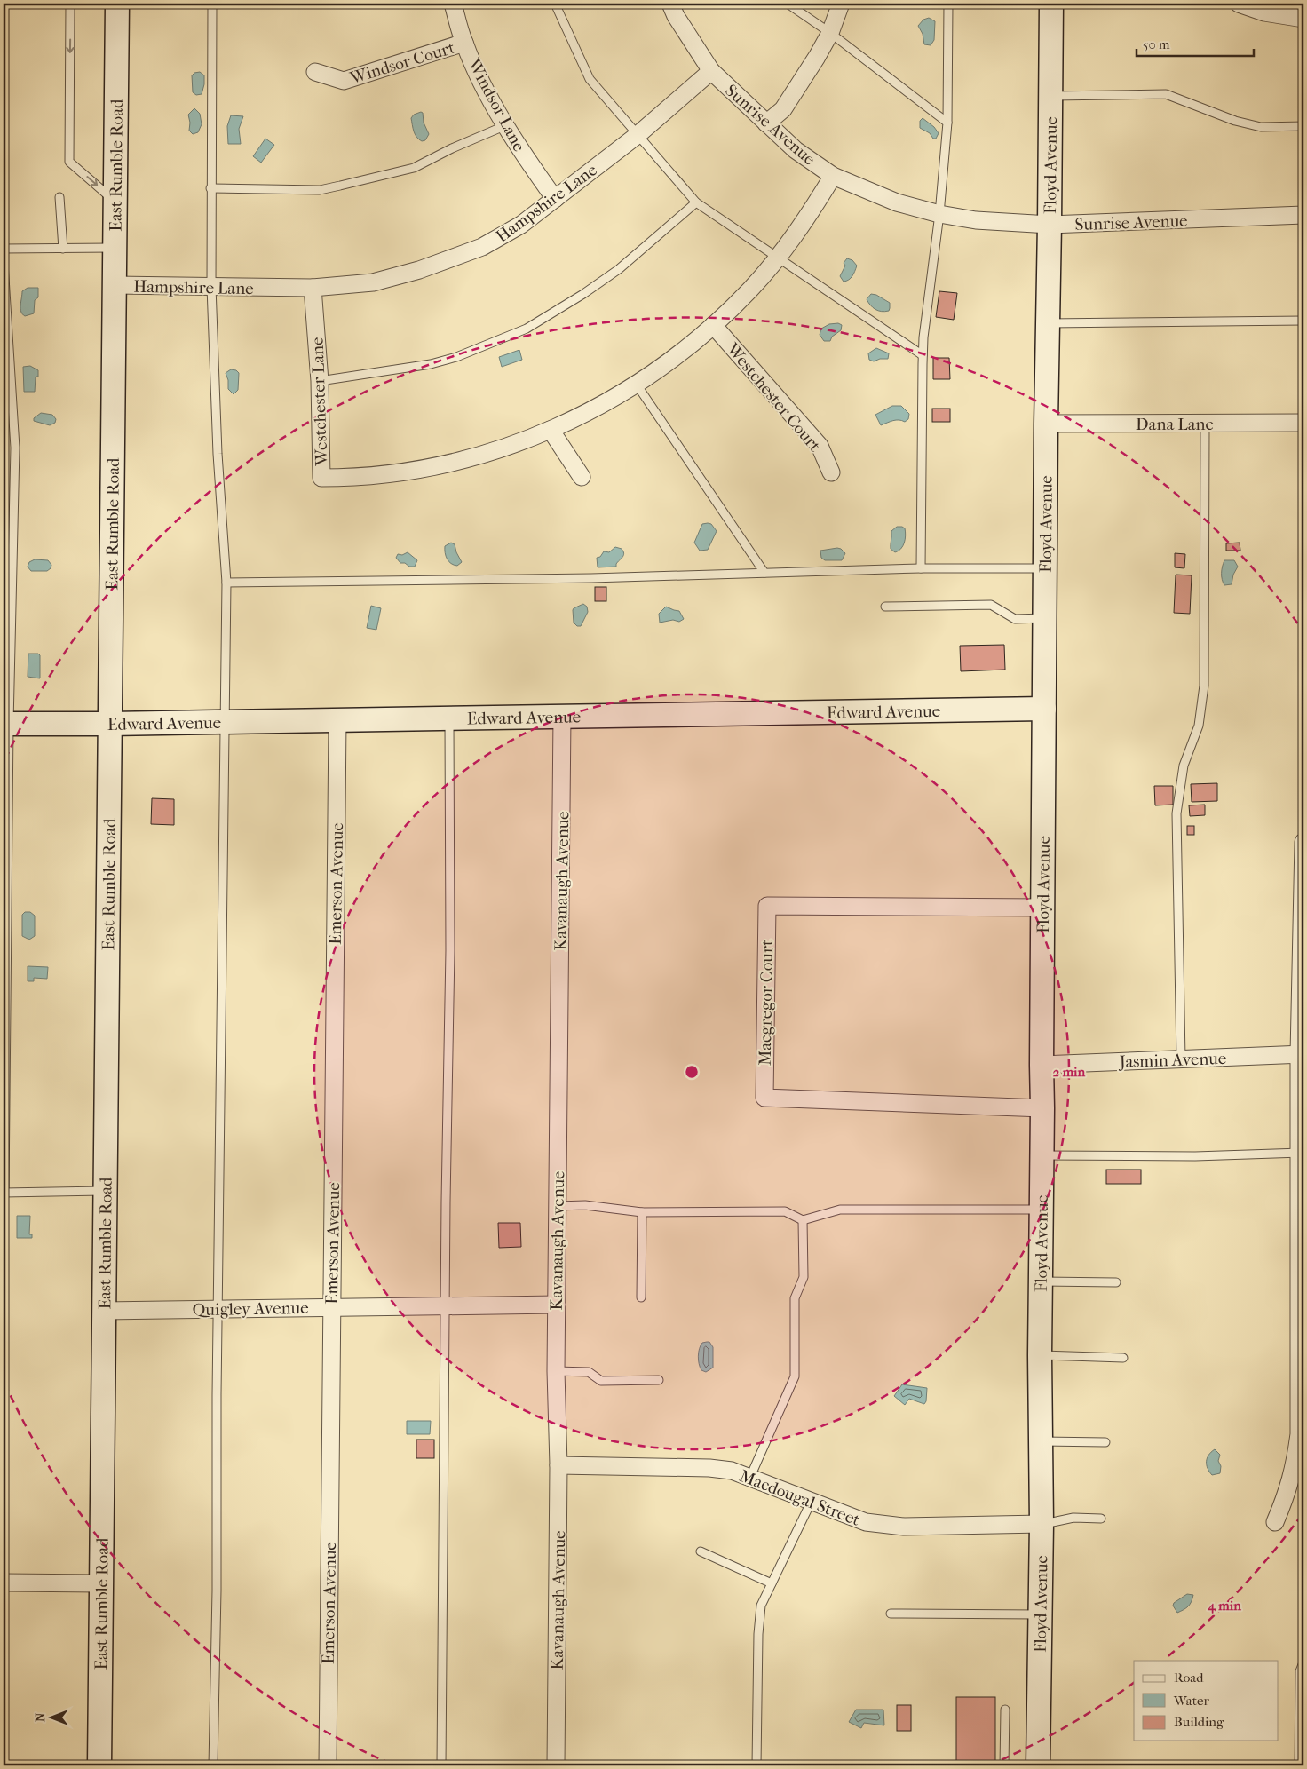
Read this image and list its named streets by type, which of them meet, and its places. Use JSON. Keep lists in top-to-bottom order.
{
  "streets": {
    "street": [
      "Windsor Court",
      "Windsor Lane",
      "Sunrise Avenue",
      "East Rumble Road",
      "Floyd Avenue",
      "Hampshire Lane",
      "Westchester Court",
      "Westchester Lane",
      "Dana Lane",
      "Edward Avenue",
      "Kavanaugh Avenue",
      "Emerson Avenue",
      "Macgregor Court",
      "Jasmin Avenue",
      "Quigley Avenue",
      "Macdougal Street"
    ]
  },
  "crossings": [
    ["Windsor Court", "Windsor Lane"],
    ["Windsor Lane", "Hampshire Lane"],
    ["Sunrise Avenue", "Floyd Avenue"],
    ["Sunrise Avenue", "Hampshire Lane"],
    ["Sunrise Avenue", "Westchester Lane"],
    ["East Rumble Road", "Hampshire Lane"],
    ["East Rumble Road", "Edward Avenue"],
    ["East Rumble Road", "Quigley Avenue"],
    ["Floyd Avenue", "Dana Lane"],
    ["Floyd Avenue", "Edward Avenue"],
    ["Floyd Avenue", "Macgregor Court"],
    ["Floyd Avenue", "Jasmin Avenue"],
    ["Floyd Avenue", "Macdougal Street"],
    ["Hampshire Lane", "Westchester Lane"],
    ["Westchester Court", "Westchester Lane"],
    ["Edward Avenue", "Kavanaugh Avenue"],
    ["Edward Avenue", "Emerson Avenue"],
    ["Kavanaugh Avenue", "Quigley Avenue"],
    ["Kavanaugh Avenue", "Macdougal Street"],
    ["Emerson Avenue", "Quigley Avenue"]
  ],
  "legend": ["Road", "Water", "Building"],
  "scale_bar": "50 m",
  "north": "left",
  "rings": ["2 min", "4 min"]
}
